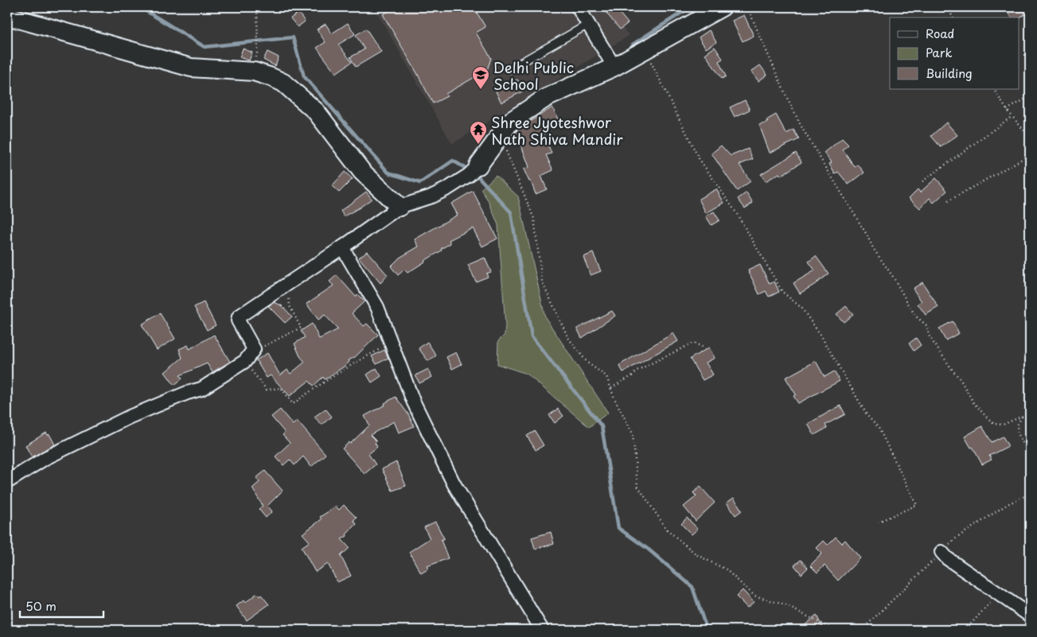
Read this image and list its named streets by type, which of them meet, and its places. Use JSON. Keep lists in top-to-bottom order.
{
  "places": {
    "school or university": ["Delhi Public School"],
    "temple": ["Shree Jyoteshwor Nath Shiva Mandir"]
  },
  "legend": ["Road", "Park", "Building"],
  "scale_bar": "50 m"
}
